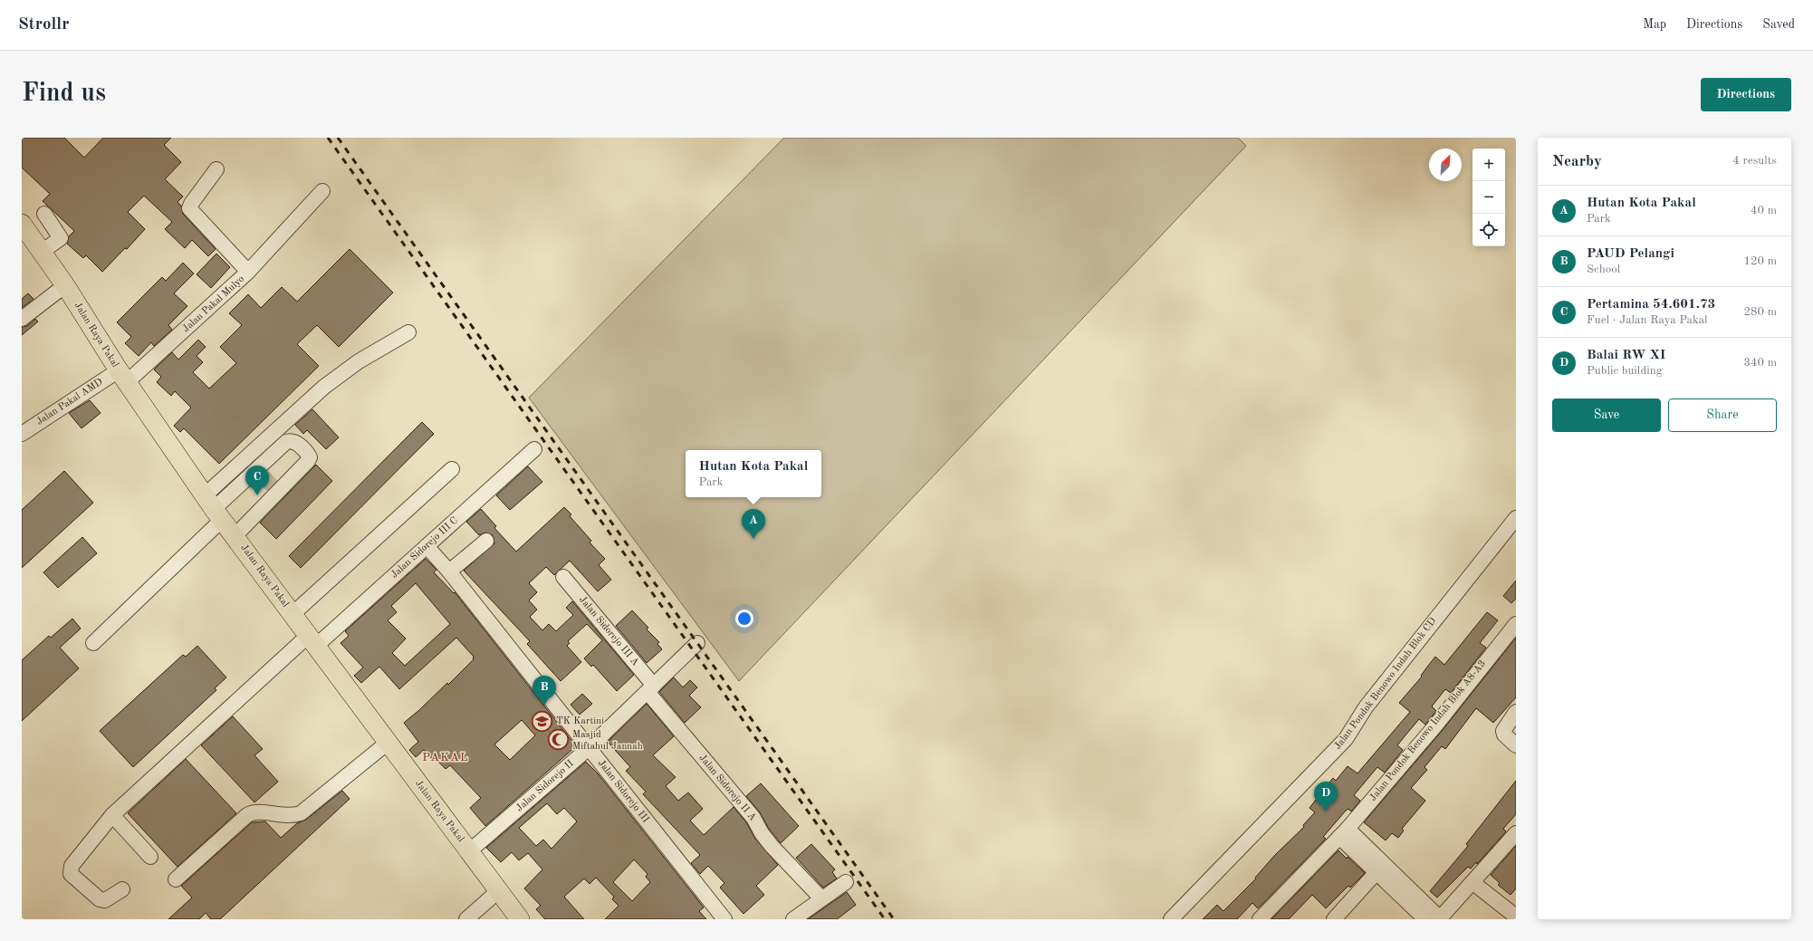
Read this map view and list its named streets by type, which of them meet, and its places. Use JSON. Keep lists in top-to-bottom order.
{
  "streets": {
    "main road": ["Jalan Raya Pakal"],
    "street": [
      "Jalan Pakal Mulyo",
      "Jalan Pakal AMD",
      "Jalan Sidorejo III C",
      "Jalan Sidorejo III A",
      "Jalan Pondok Benowo Indah Blok CD",
      "Jalan Pondok Benowo Indah Blok A8-A3",
      "Jalan Sidorejo II",
      "Jalan Sidorejo II A",
      "Jalan Sidorejo III"
    ]
  },
  "crossings": [
    ["Jalan Pakal Mulyo", "Jalan Raya Pakal"],
    ["Jalan Pakal Mulyo", "Jalan Pakal AMD"],
    ["Jalan Raya Pakal", "Jalan Pakal AMD"],
    ["Jalan Raya Pakal", "Jalan Sidorejo III C"],
    ["Jalan Raya Pakal", "Jalan Sidorejo II"],
    ["Jalan Sidorejo III C", "Jalan Sidorejo III"],
    ["Jalan Sidorejo III A", "Jalan Sidorejo II"],
    ["Jalan Sidorejo III A", "Jalan Sidorejo II A"],
    ["Jalan Sidorejo II", "Jalan Sidorejo II A"],
    ["Jalan Sidorejo II", "Jalan Sidorejo III"]
  ],
  "districts": ["PAKAL"],
  "places": {
    "school or university": ["TK Kartini"],
    "mosque": ["Masjid Miftahul Jannah"]
  },
  "north": "top right",
  "page": {
    "header": "Strollr",
    "nav": ["Map", "Directions", "Saved"],
    "buttons": [
      "Directions",
      ["Save", "Share"]
    ],
    "title": "Find us",
    "heading": ["Nearby", "4 results"],
    "map_buttons": ["+", "−"],
    "list": [
      {
        "mark": "A",
        "name": "Hutan Kota Pakal",
        "note": "Park",
        "value": "40 m"
      },
      {
        "mark": "B",
        "name": "PAUD Pelangi",
        "note": "School",
        "value": "120 m"
      },
      {
        "mark": "C",
        "name": "Pertamina 54.601.73",
        "note": "Fuel · Jalan Raya Pakal",
        "value": "280 m"
      },
      {
        "mark": "D",
        "name": "Balai RW XI",
        "note": "Public building",
        "value": "340 m"
      }
    ],
    "popup": ["Hutan Kota Pakal", "Park"],
    "pins": [
      "C",
      "A",
      "B",
      "D"
    ]
  }
}
